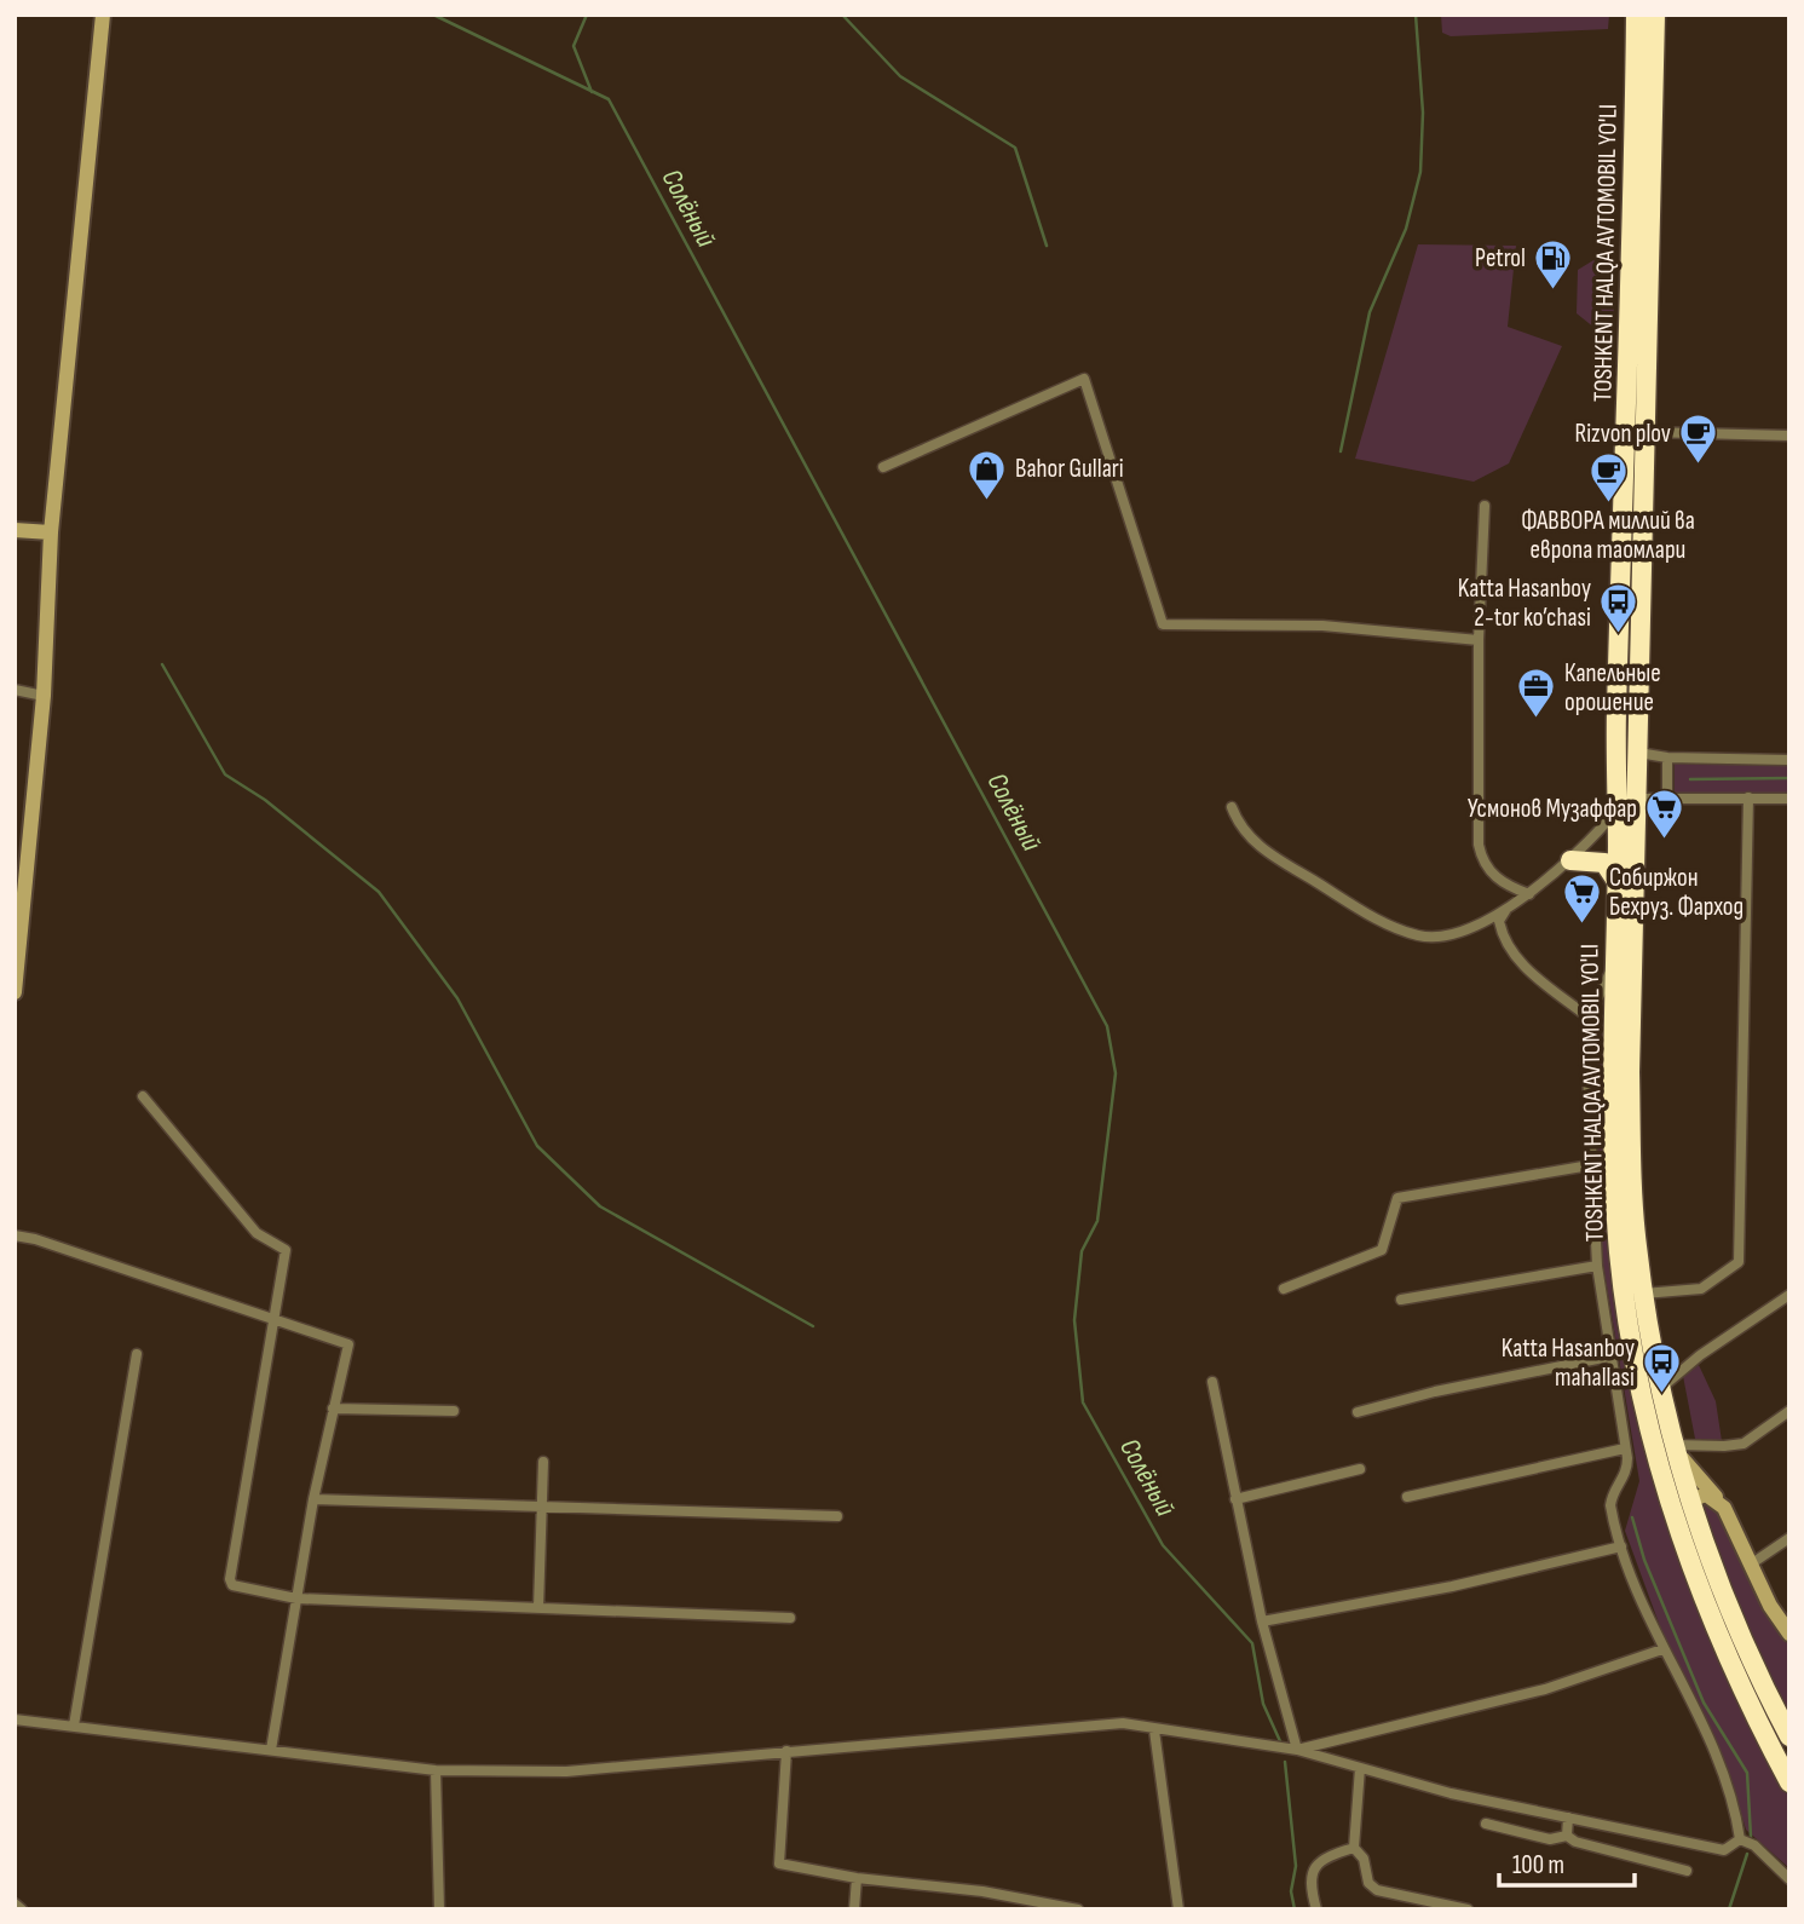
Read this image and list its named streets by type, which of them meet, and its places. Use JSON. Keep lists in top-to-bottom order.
{
  "streets": {
    "highway": ["TOSHKENT HALQA AVTOMOBIL YO'LI"]
  },
  "water": ["Солёный"],
  "places": {
    "fuel station": ["Petrol"],
    "cafe": ["Rizvon plov", "ФАВВОРА миллий ва европа таомлари"],
    "shop": ["Bahor Gullari"],
    "bus stop": ["Katta Hasanboy 2-tor ko’chasi", "Katta Hasanboy mahallasi"],
    "office": ["Капельные орошение"],
    "supermarket": ["Усмонов Музаффар", "Собиржон Бехруз. Фарход"]
  },
  "scale_bar": "100 m"
}
